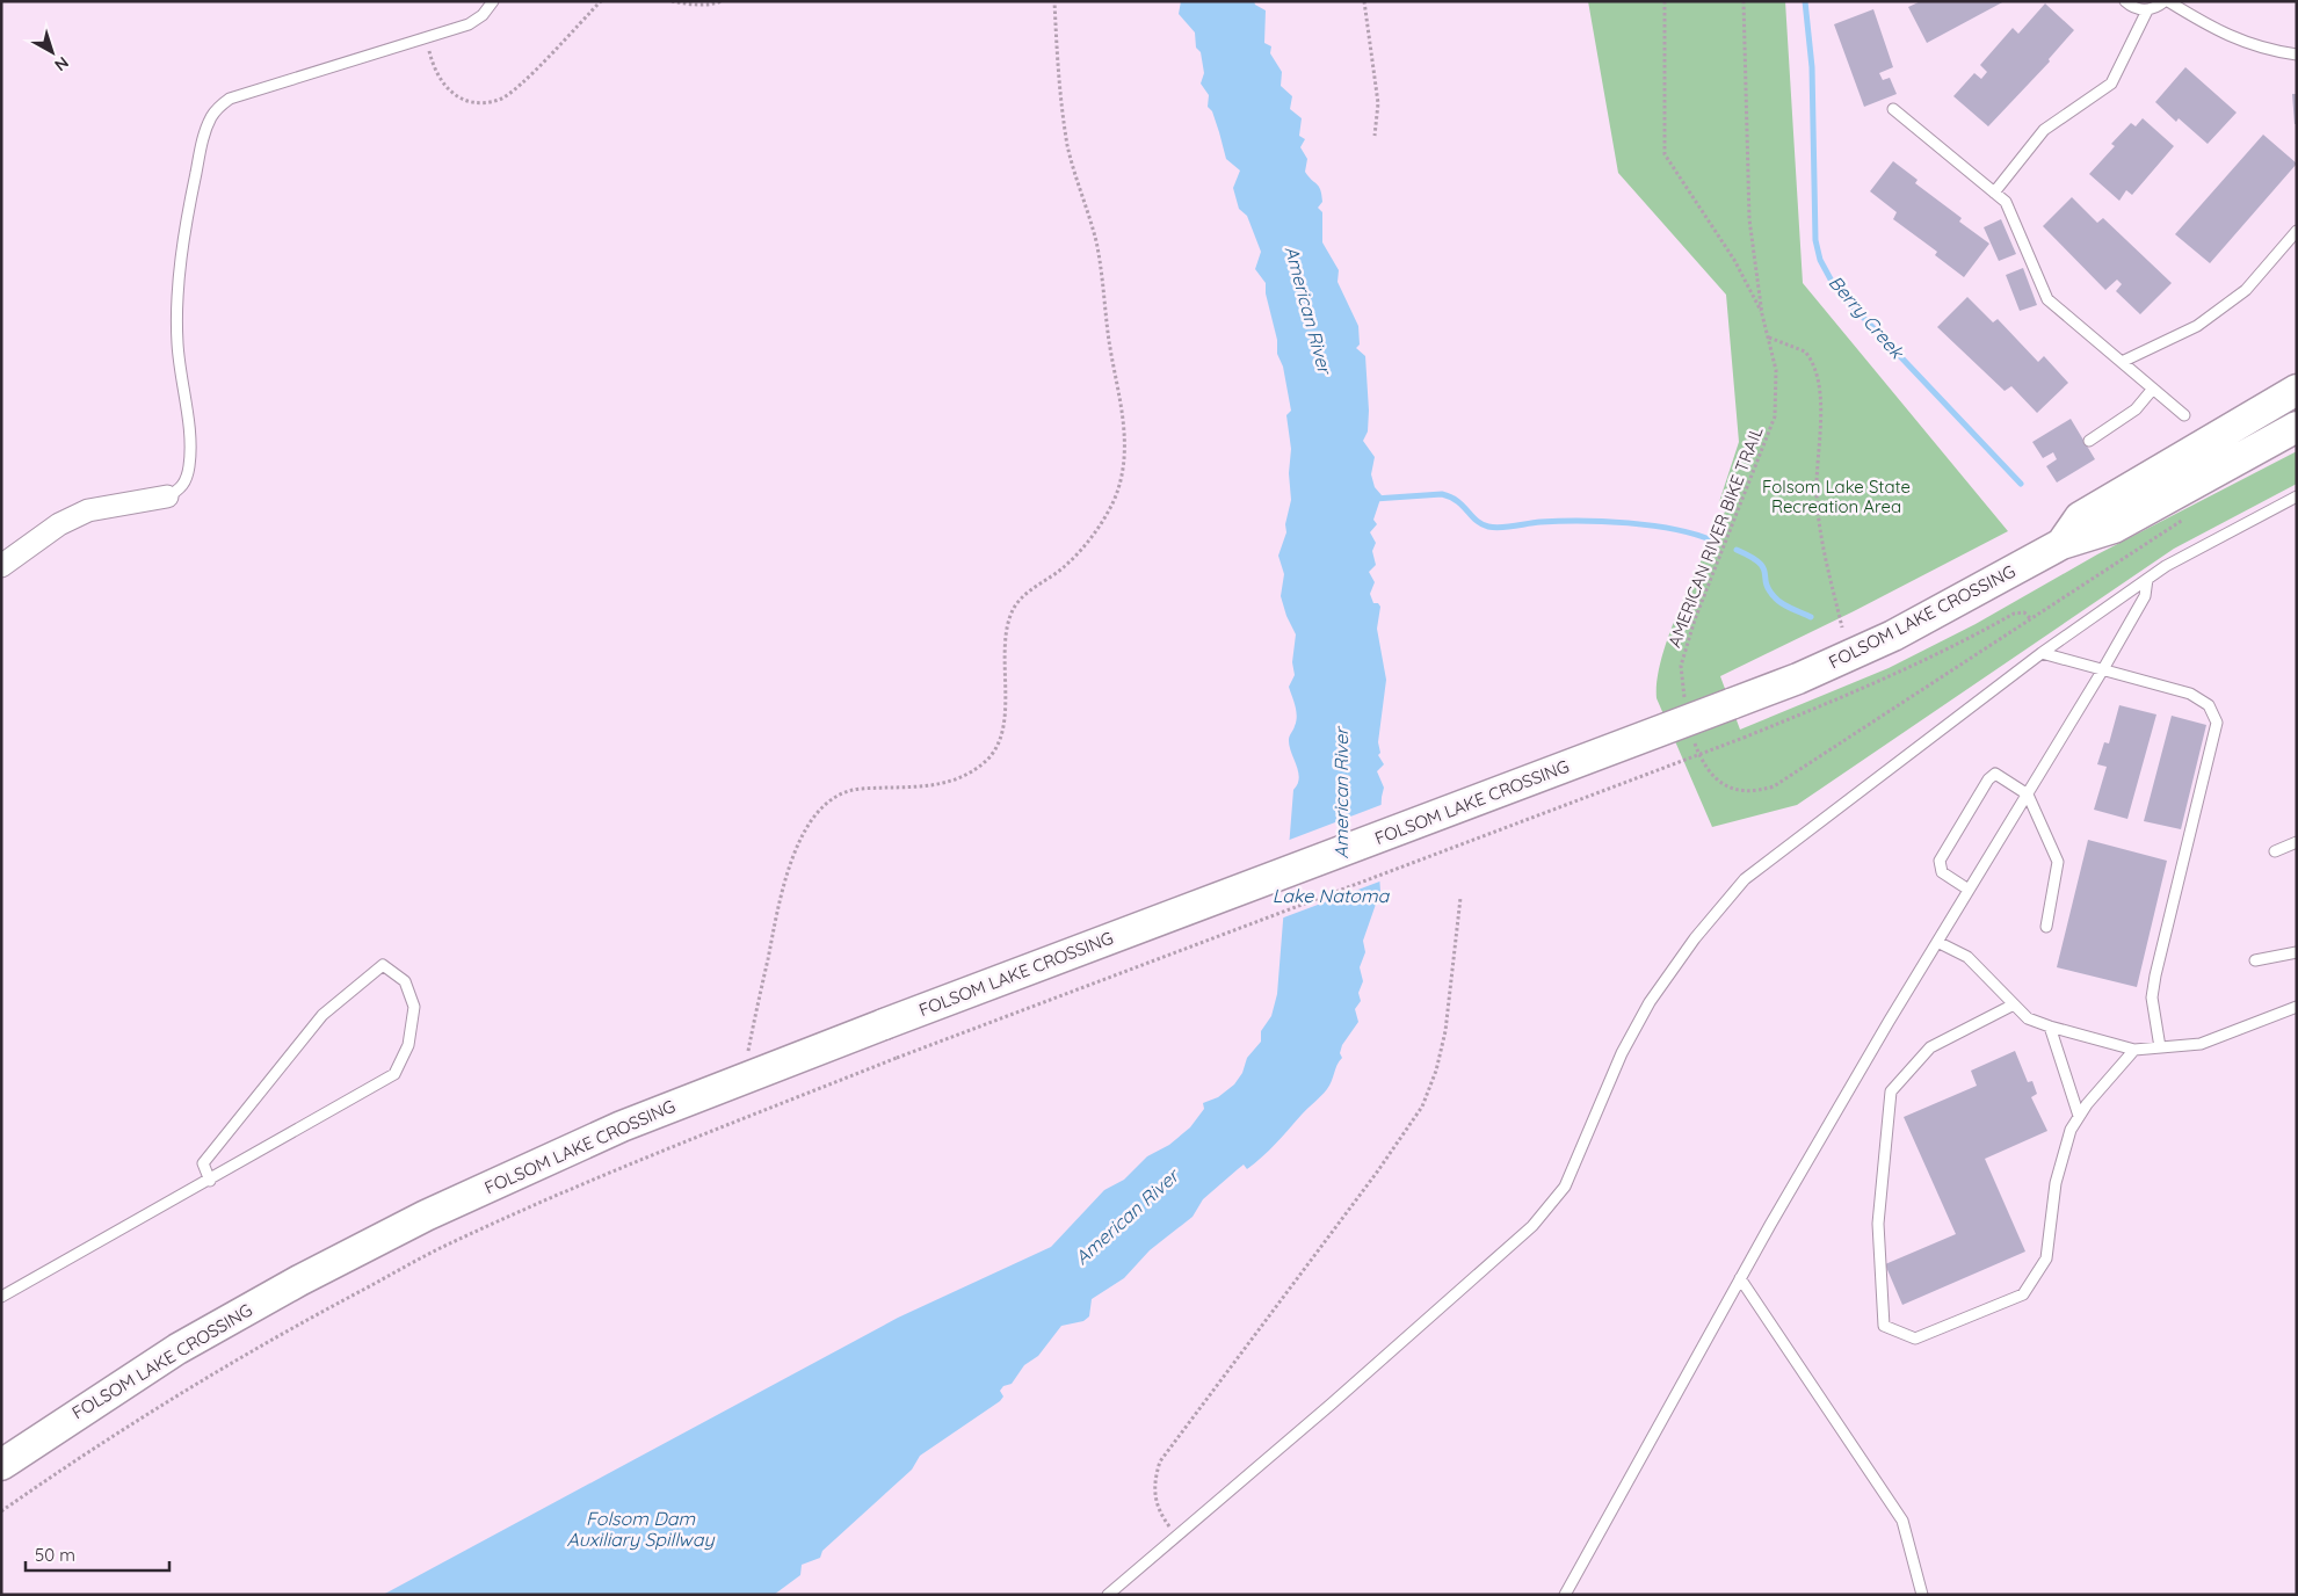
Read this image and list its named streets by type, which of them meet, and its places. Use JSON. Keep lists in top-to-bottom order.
{
  "streets": {
    "main road": ["FOLSOM LAKE CROSSING"],
    "path": ["AMERICAN RIVER BIKE TRAIL"]
  },
  "water": [
    "American River",
    "Berry Creek",
    "Lake Natoma",
    "Folsom Dam Auxiliary Spillway"
  ],
  "parks": ["Folsom Lake State Recreation Area"],
  "scale_bar": "50 m",
  "north": "bottom right"
}
